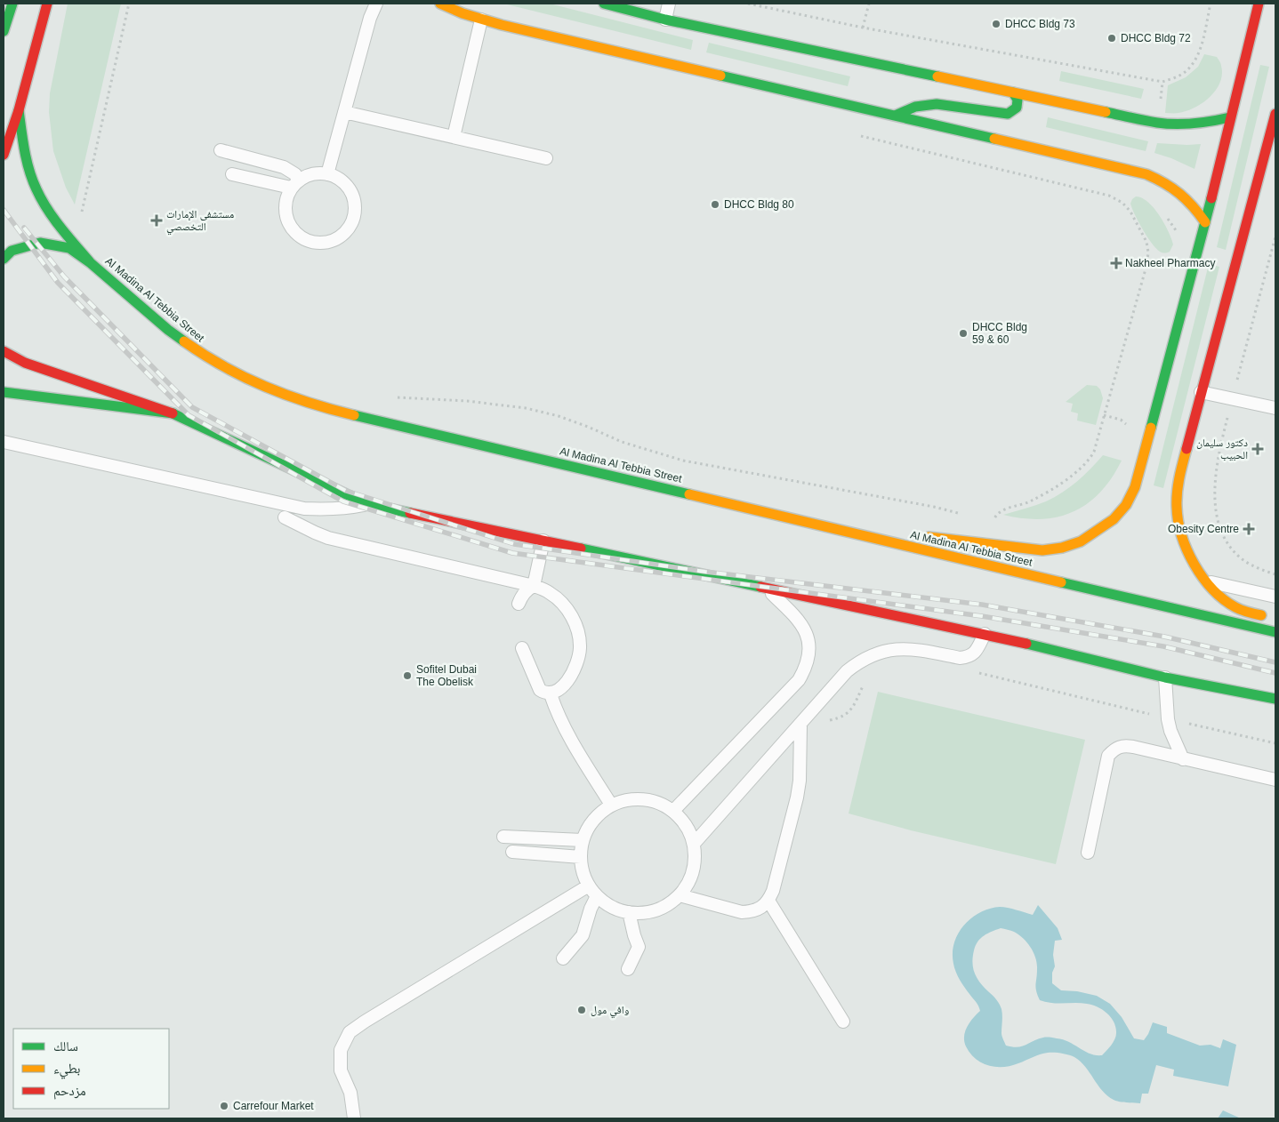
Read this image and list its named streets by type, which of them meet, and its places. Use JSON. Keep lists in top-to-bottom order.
{
  "streets": {
    "main road": ["Al Madina Al Tebbia Street"]
  },
  "places": {
    "other": [
      "DHCC Bldg 73",
      "DHCC Bldg 72",
      "DHCC Bldg 80",
      "DHCC Bldg 59 & 60",
      "Sofitel Dubai The Obelisk",
      "وافي مول",
      "Carrefour Market"
    ],
    "health": [
      "مستشفى الإمارات التخصصي",
      "Nakheel Pharmacy",
      "دكتور سليمان الحبيب",
      "Obesity Centre"
    ]
  },
  "legend": ["سالك", "بطيء", "مزدحم"]
}
